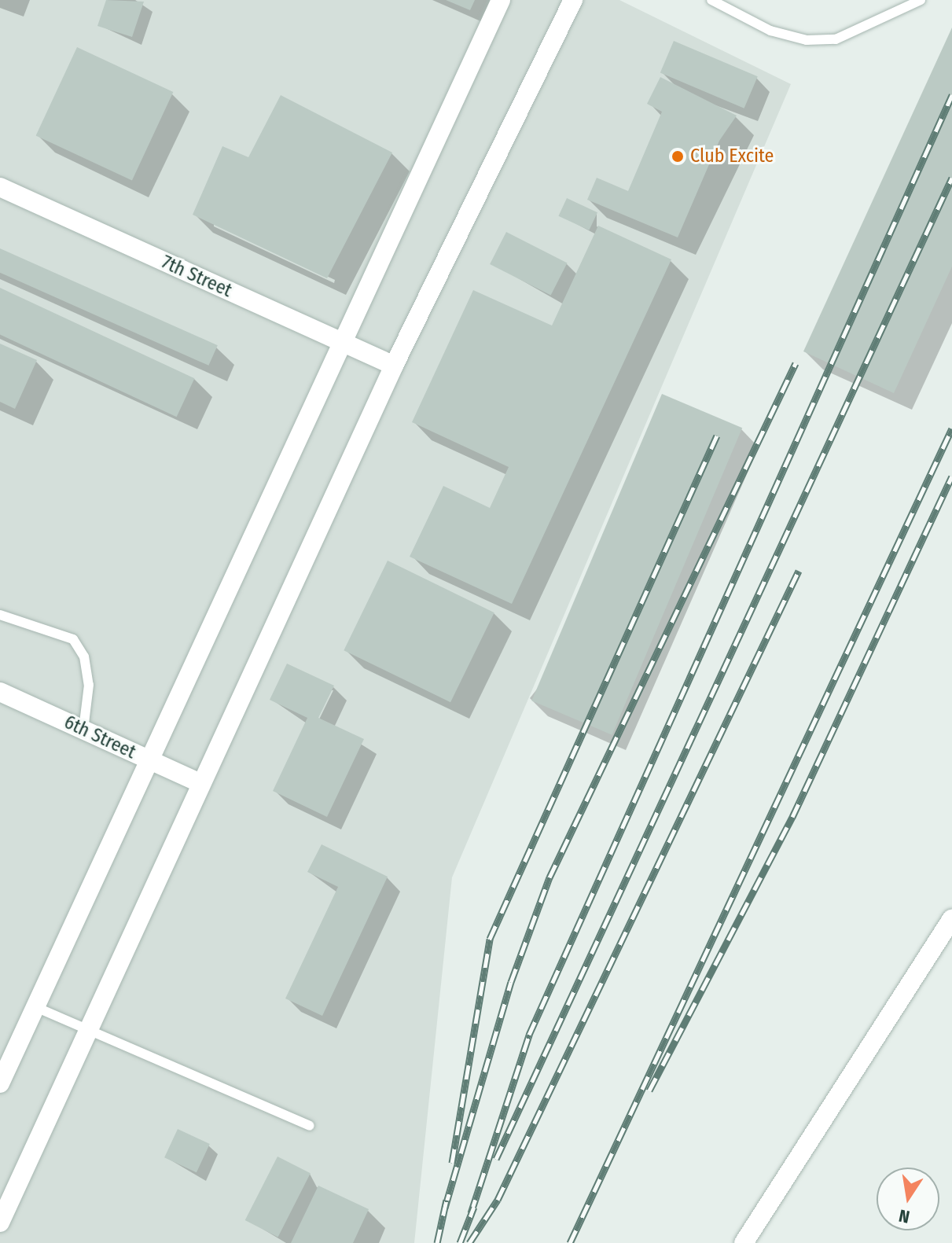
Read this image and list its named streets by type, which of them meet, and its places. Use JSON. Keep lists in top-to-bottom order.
{
  "streets": {
    "street": ["7th Street", "6th Street"]
  },
  "places": ["Club Excite"],
  "north": "bottom"
}
